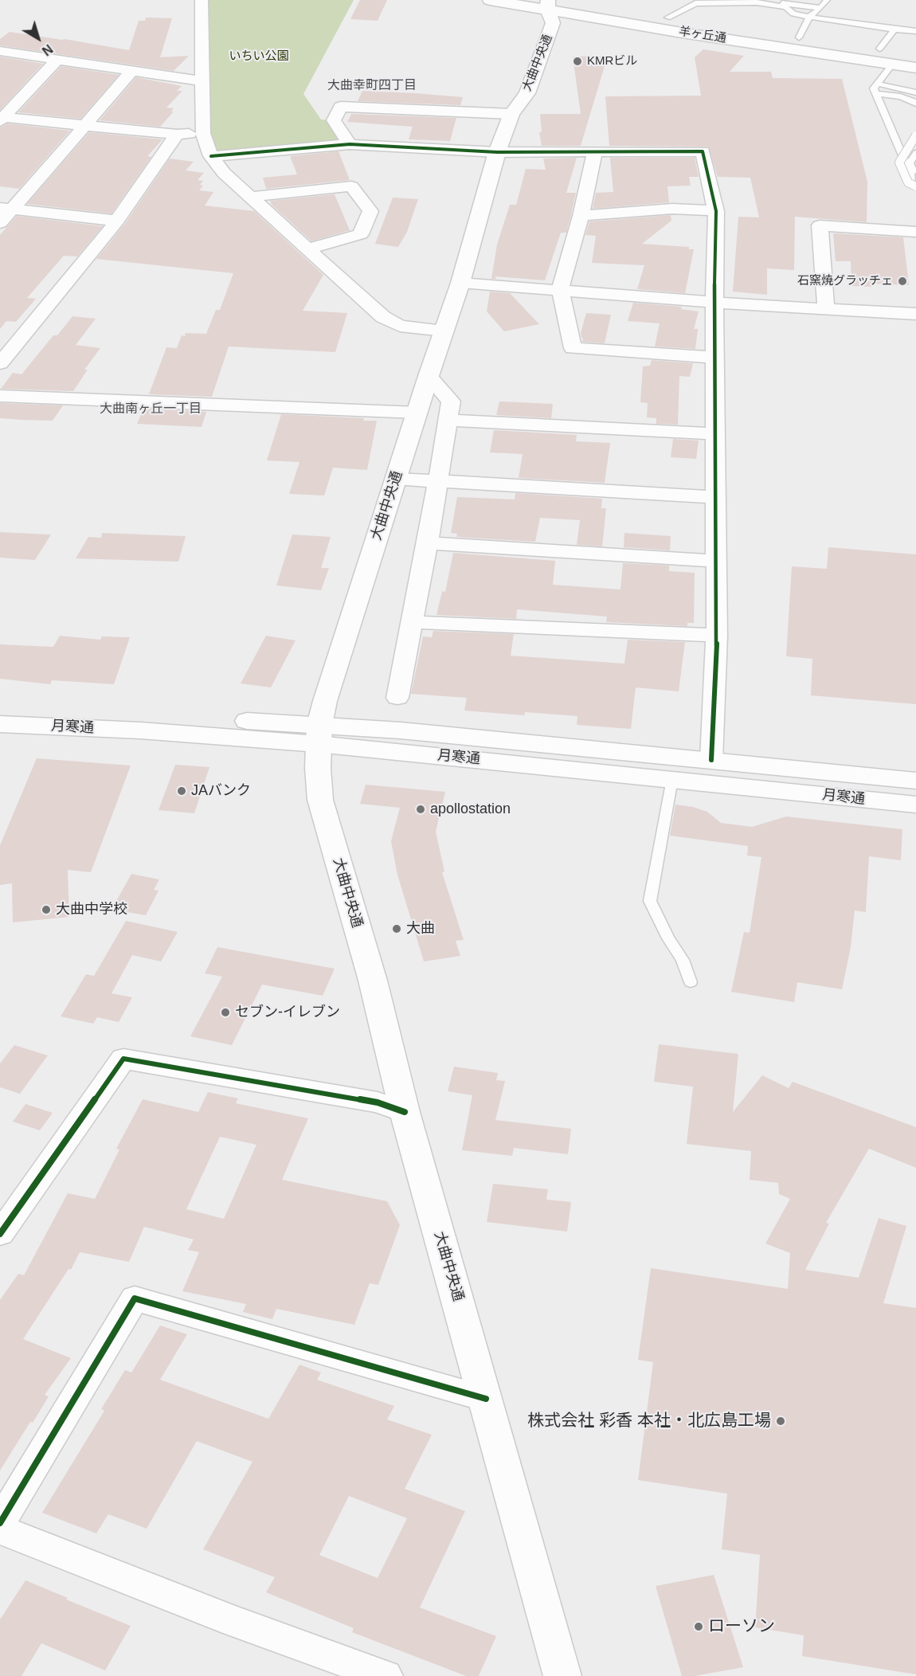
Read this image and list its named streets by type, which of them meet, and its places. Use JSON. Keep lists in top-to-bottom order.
{
  "streets": {
    "main road": ["羊ヶ丘通", "大曲中央通", "月寒通"]
  },
  "crossings": [
    ["羊ヶ丘通", "大曲中央通"],
    ["大曲中央通", "月寒通"]
  ],
  "districts": ["大曲幸町四丁目", "大曲南ヶ丘一丁目"],
  "parks": ["いちい公園"],
  "places": [
    "KMRビル",
    "石窯焼グラッチェ",
    "JAバンク",
    "apollostation",
    "大曲中学校",
    "大曲",
    "セブン-イレブン",
    "株式会社 彩香 本社・北広島工場",
    "ローソン"
  ],
  "north": "bottom right"
}
